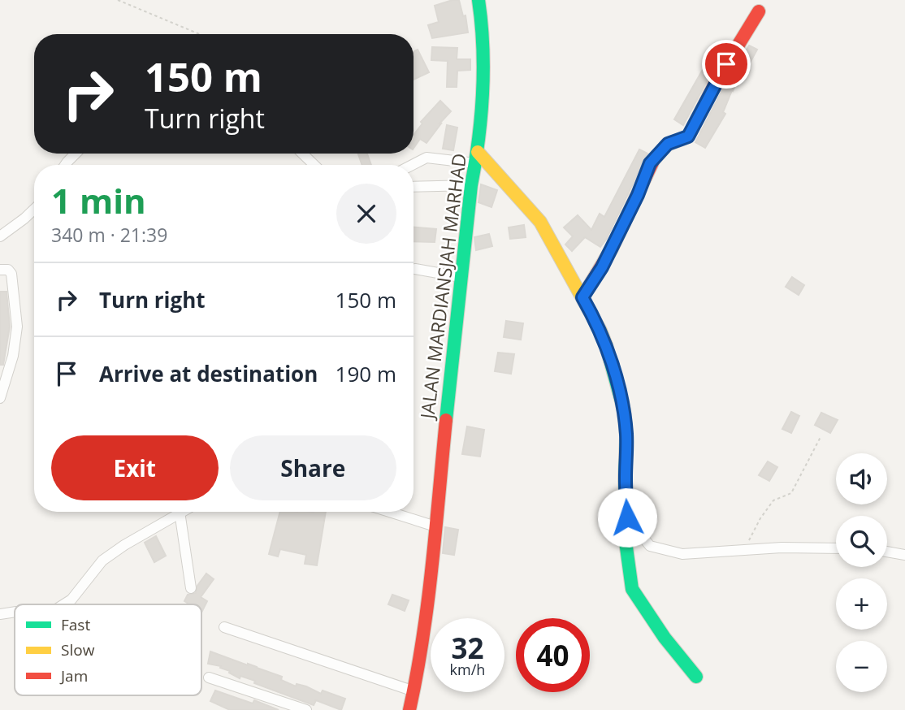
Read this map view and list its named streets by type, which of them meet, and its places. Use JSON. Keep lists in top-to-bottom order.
{
  "streets": {
    "street": ["JALAN MARDIANSJAH MARHAD"]
  },
  "legend": ["Fast", "Slow", "Jam"],
  "page": {
    "turn": ["150 m", "Turn right"],
    "heading": ["1 min", "340 m · 21:39"],
    "list": [
      {
        "name": "Turn right",
        "value": "150 m"
      },
      {
        "name": "Arrive at destination",
        "value": "190 m"
      }
    ],
    "buttons": ["Exit", "Share"],
    "map_buttons": ["+", "−"],
    "speed": "32 km/h",
    "limit": "40"
  }
}
